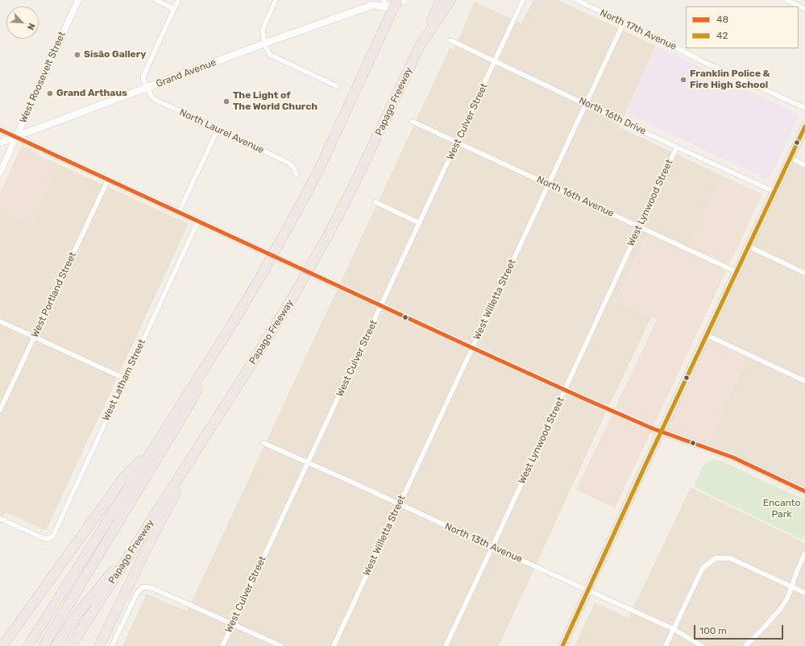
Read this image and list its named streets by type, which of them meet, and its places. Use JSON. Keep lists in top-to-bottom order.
{
  "streets": {
    "highway": ["Papago Freeway"],
    "main road": ["Grand Avenue"],
    "street": [
      "North 17th Avenue",
      "West Roosevelt Street",
      "North 16th Drive",
      "West Culver Street",
      "North Laurel Avenue",
      "North 16th Avenue",
      "West Lynwood Street",
      "West Portland Street",
      "West Willetta Street",
      "West Latham Street",
      "North 13th Avenue"
    ]
  },
  "crossings": [
    ["North 17th Avenue", "West Willetta Street"],
    ["Grand Avenue", "West Roosevelt Street"],
    ["Grand Avenue", "North Laurel Avenue"],
    ["North 16th Drive", "West Culver Street"],
    ["North 16th Drive", "West Lynwood Street"],
    ["North 16th Drive", "West Willetta Street"],
    ["West Culver Street", "North 16th Avenue"],
    ["West Culver Street", "North 13th Avenue"],
    ["North 16th Avenue", "West Lynwood Street"],
    ["North 16th Avenue", "West Willetta Street"],
    ["West Lynwood Street", "North 13th Avenue"],
    ["West Willetta Street", "North 13th Avenue"]
  ],
  "parks": ["Encanto Park"],
  "places": [
    "Sisāo Gallery",
    "Franklin Police & Fire High School",
    "Grand Arthaus",
    "The Light of The World Church"
  ],
  "lines": ["transit line 42", "transit line 48"],
  "legend": ["48", "42"],
  "scale_bar": "100 m",
  "north": "bottom right"
}
